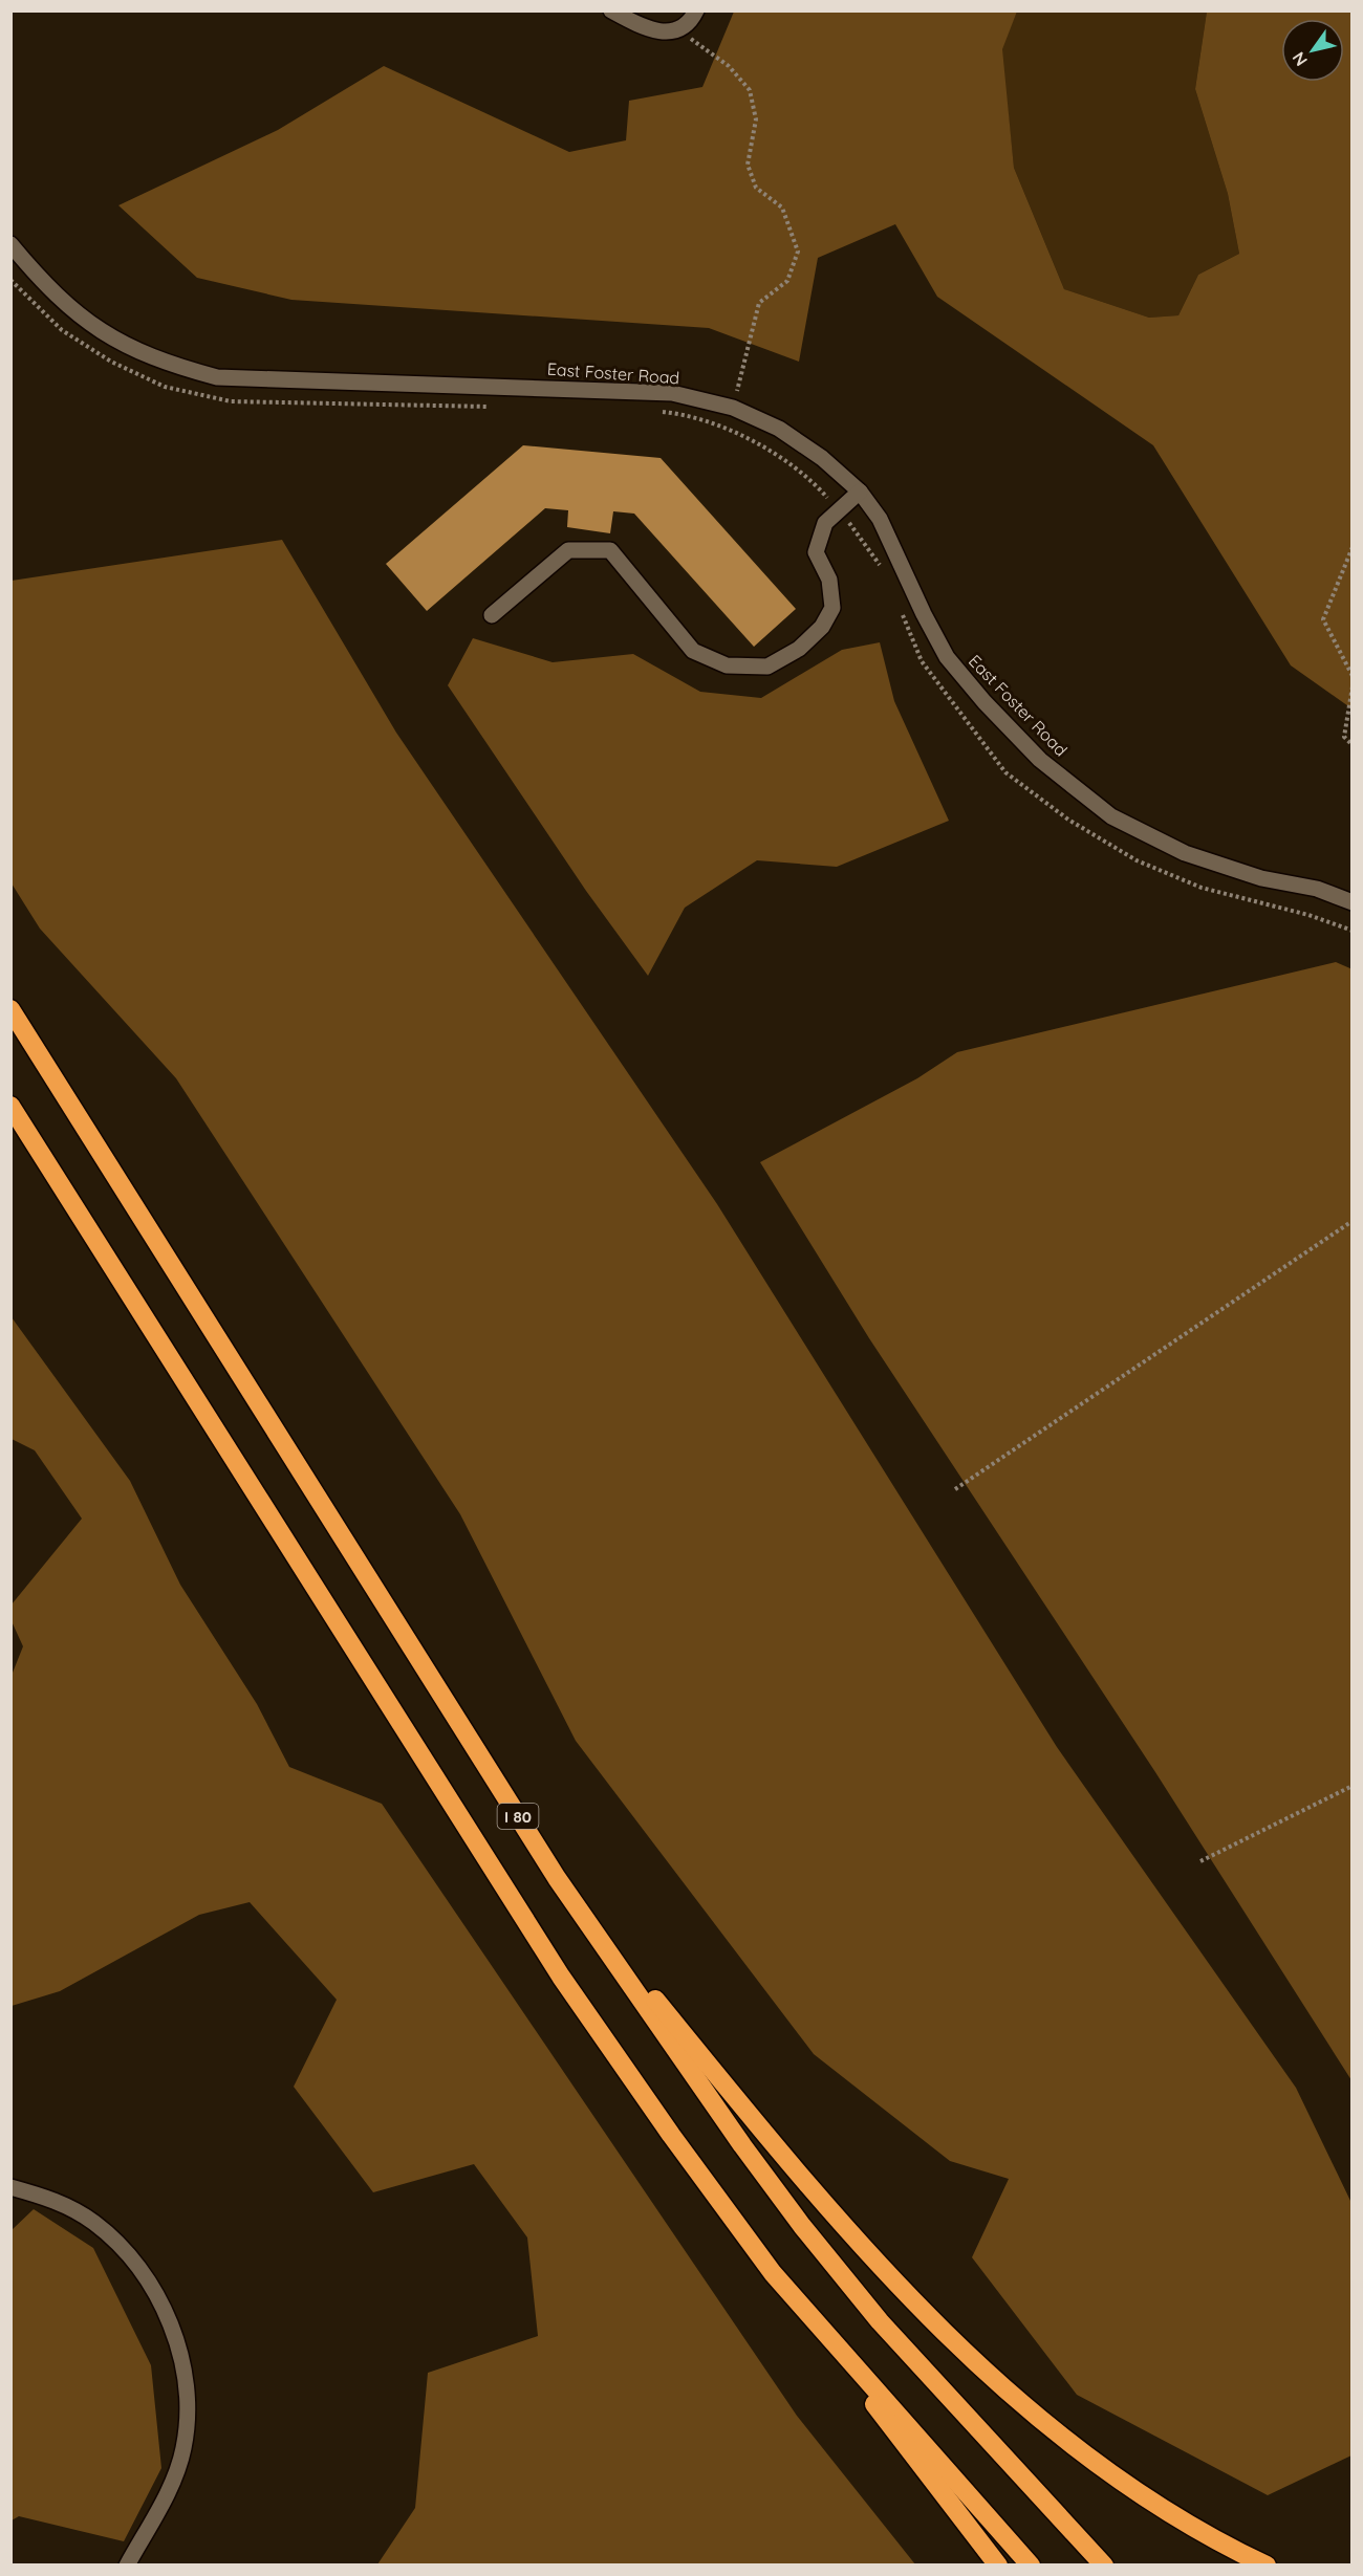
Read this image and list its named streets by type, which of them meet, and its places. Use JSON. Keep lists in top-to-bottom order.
{
  "streets": {
    "highway": ["I 80"],
    "street": ["East Foster Road"]
  },
  "north": "bottom left"
}
